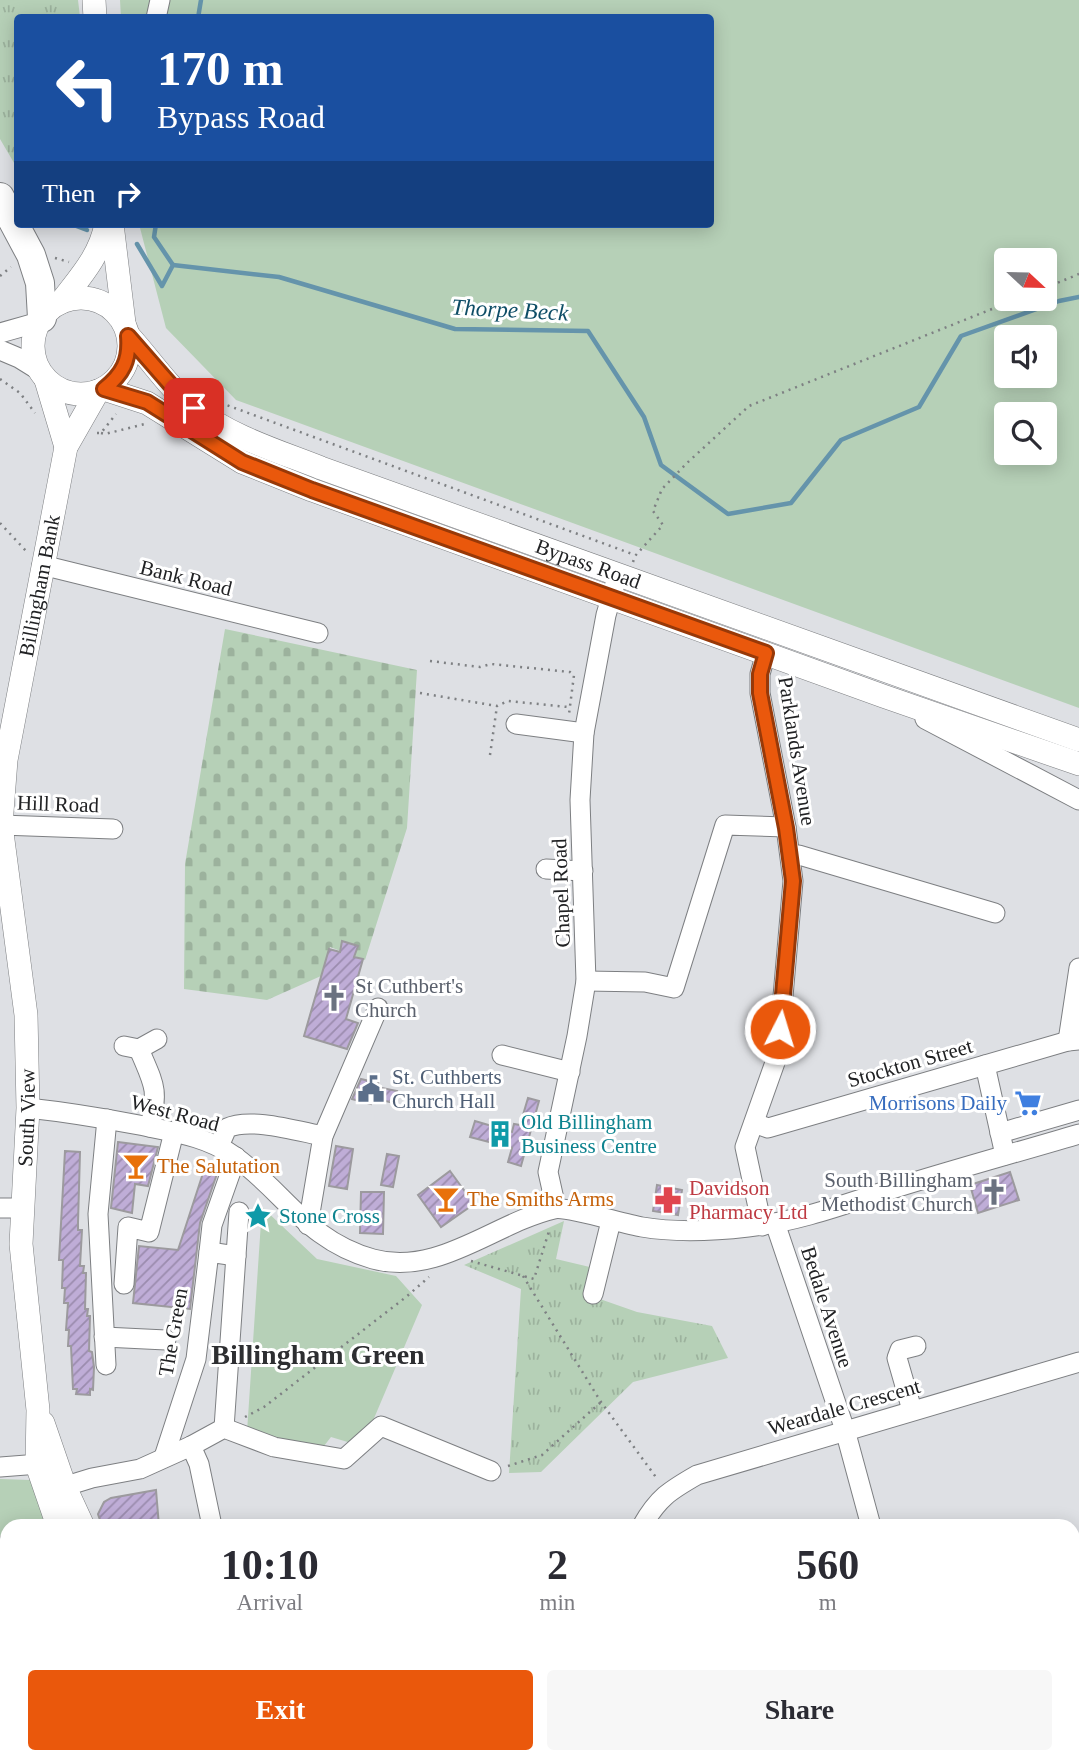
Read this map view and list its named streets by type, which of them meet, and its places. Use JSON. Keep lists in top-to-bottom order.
{
  "streets": {
    "main road": ["Bypass Road", "Billingham Bank", "South View"],
    "street": [
      "Bank Road",
      "Parklands Avenue",
      "Hill Road",
      "Chapel Road",
      "Stockton Street",
      "West Road",
      "Bedale Avenue",
      "The Green",
      "Weardale Crescent"
    ]
  },
  "crossings": [
    ["Bypass Road", "Billingham Bank"],
    ["Bypass Road", "Parklands Avenue"],
    ["Bypass Road", "Chapel Road"],
    ["Bank Road", "Billingham Bank"],
    ["Billingham Bank", "Hill Road"],
    ["Billingham Bank", "South View"],
    ["Parklands Avenue", "Stockton Street"],
    ["Parklands Avenue", "Bedale Avenue"],
    ["Hill Road", "South View"],
    ["Chapel Road", "West Road"],
    ["West Road", "South View"],
    ["West Road", "The Green"],
    ["Bedale Avenue", "Weardale Crescent"]
  ],
  "districts": ["Billingham Green"],
  "water": ["Thorpe Beck"],
  "places": {
    "church": ["St Cuthbert's Church", "South Billingham Methodist Church"],
    "public building": ["St. Cuthberts Church Hall"],
    "supermarket": ["Morrisons Daily"],
    "building": ["Old Billingham Business Centre"],
    "bar": ["The Salutation", "The Smiths Arms"],
    "pharmacy": ["Davidson Pharmacy Ltd"],
    "place": ["Stone Cross"]
  },
  "north": "right",
  "page": {
    "turn": ["170 m", "Bypass Road"],
    "then": "Then",
    "eta": [
      "10:10",
      "Arrival",
      "2",
      "min",
      "560",
      "m"
    ],
    "buttons": ["Exit", "Share"]
  }
}
